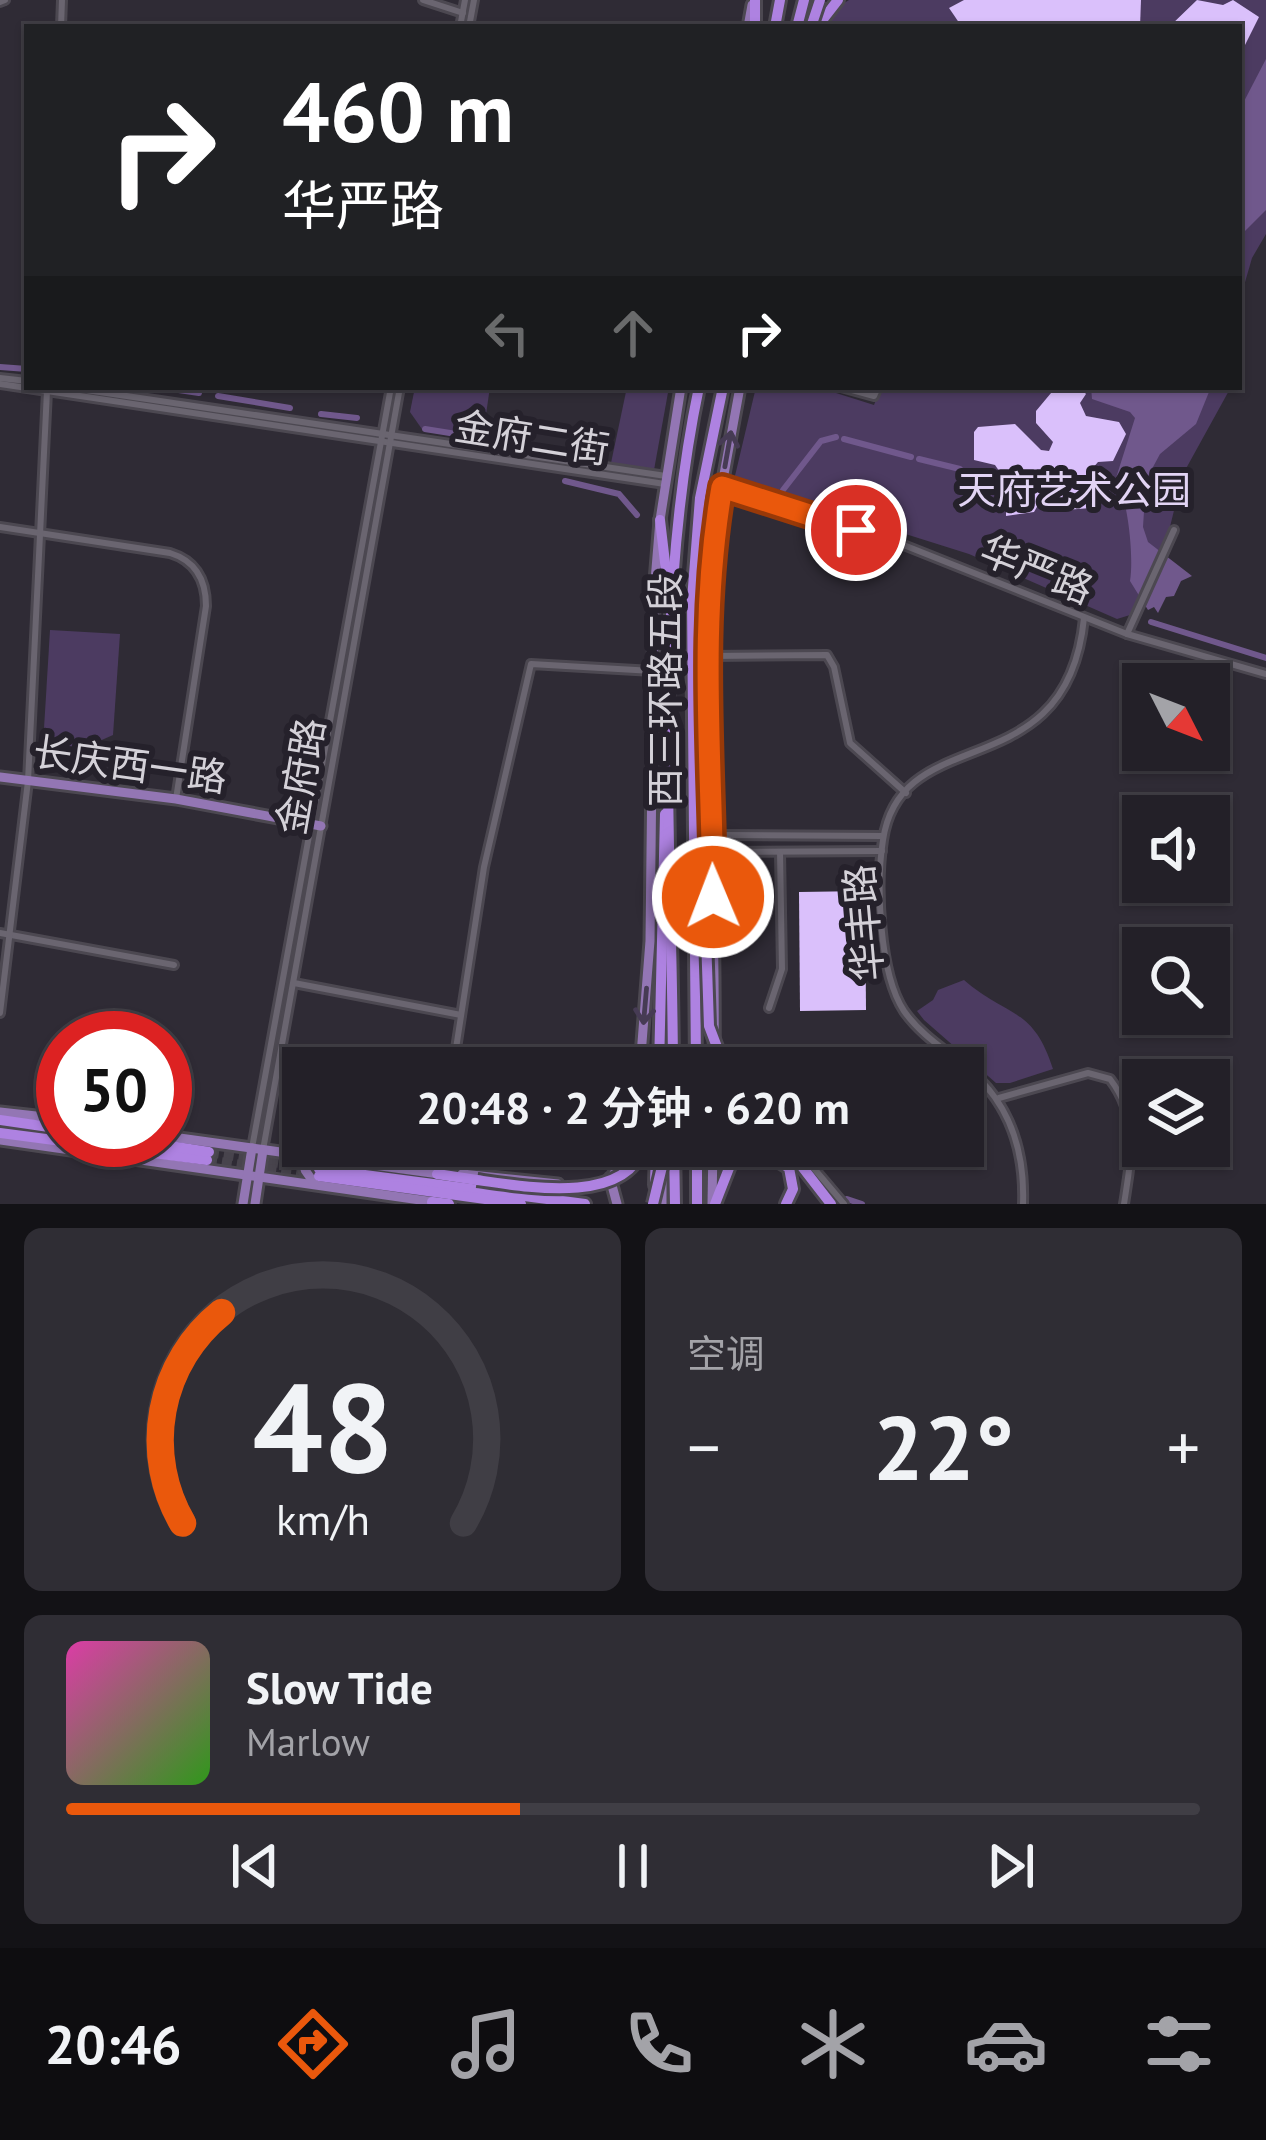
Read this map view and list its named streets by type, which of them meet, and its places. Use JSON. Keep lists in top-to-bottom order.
{
  "streets": {
    "highway": ["西三环路五段"],
    "main road": ["长庆西一路", "金府路"],
    "street": ["金府二街", "华严路", "华丰路"]
  },
  "crossings": [
    ["金府二街", "金府路"],
    ["华严路", "华丰路"],
    ["长庆西一路", "金府路"]
  ],
  "parks": ["天府艺术公园"],
  "north": "bottom right",
  "page": {
    "turn": ["460 m", "华严路"],
    "limit": "50",
    "trip": "20:48 · 2 分钟 · 620 m",
    "tile": "空调",
    "heat": ["−", "22°", "+"],
    "song": ["Slow Tide", "Marlow"],
    "tabs": "20:46",
    "gauge": ["48", "km/h"]
  }
}
